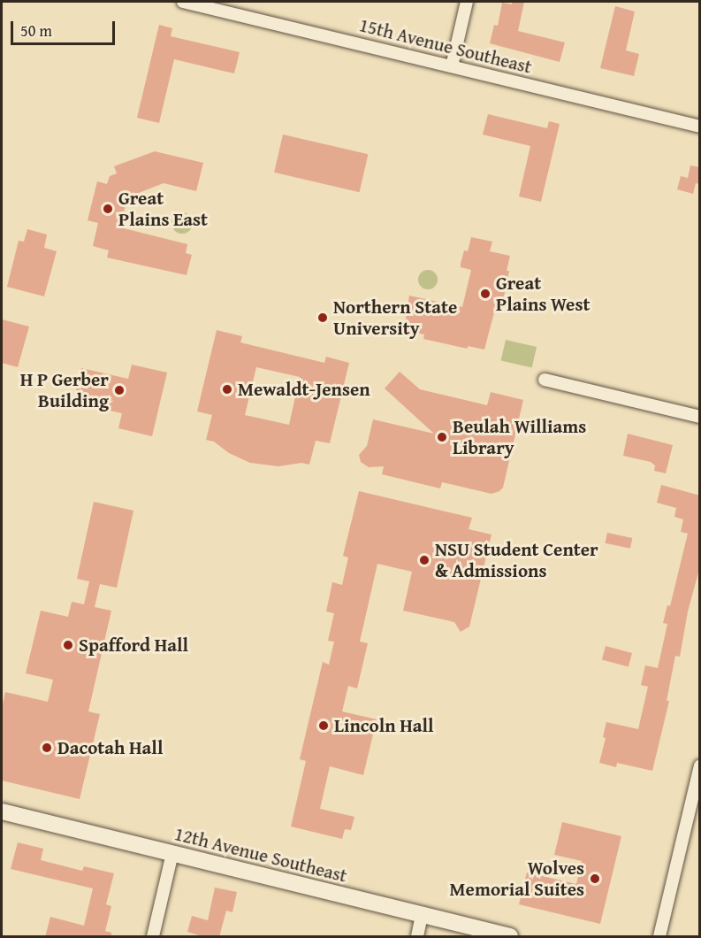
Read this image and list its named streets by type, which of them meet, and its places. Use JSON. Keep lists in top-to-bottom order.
{
  "streets": {
    "street": ["15th Avenue Southeast", "12th Avenue Southeast"]
  },
  "places": [
    "Great Plains East",
    "Great Plains West",
    "Northern State University",
    "Mewaldt-Jensen",
    "H P Gerber Building",
    "Beulah Williams Library",
    "NSU Student Center & Admissions",
    "Spafford Hall",
    "Lincoln Hall",
    "Dacotah Hall",
    "Wolves Memorial Suites"
  ],
  "scale_bar": "50 m"
}
